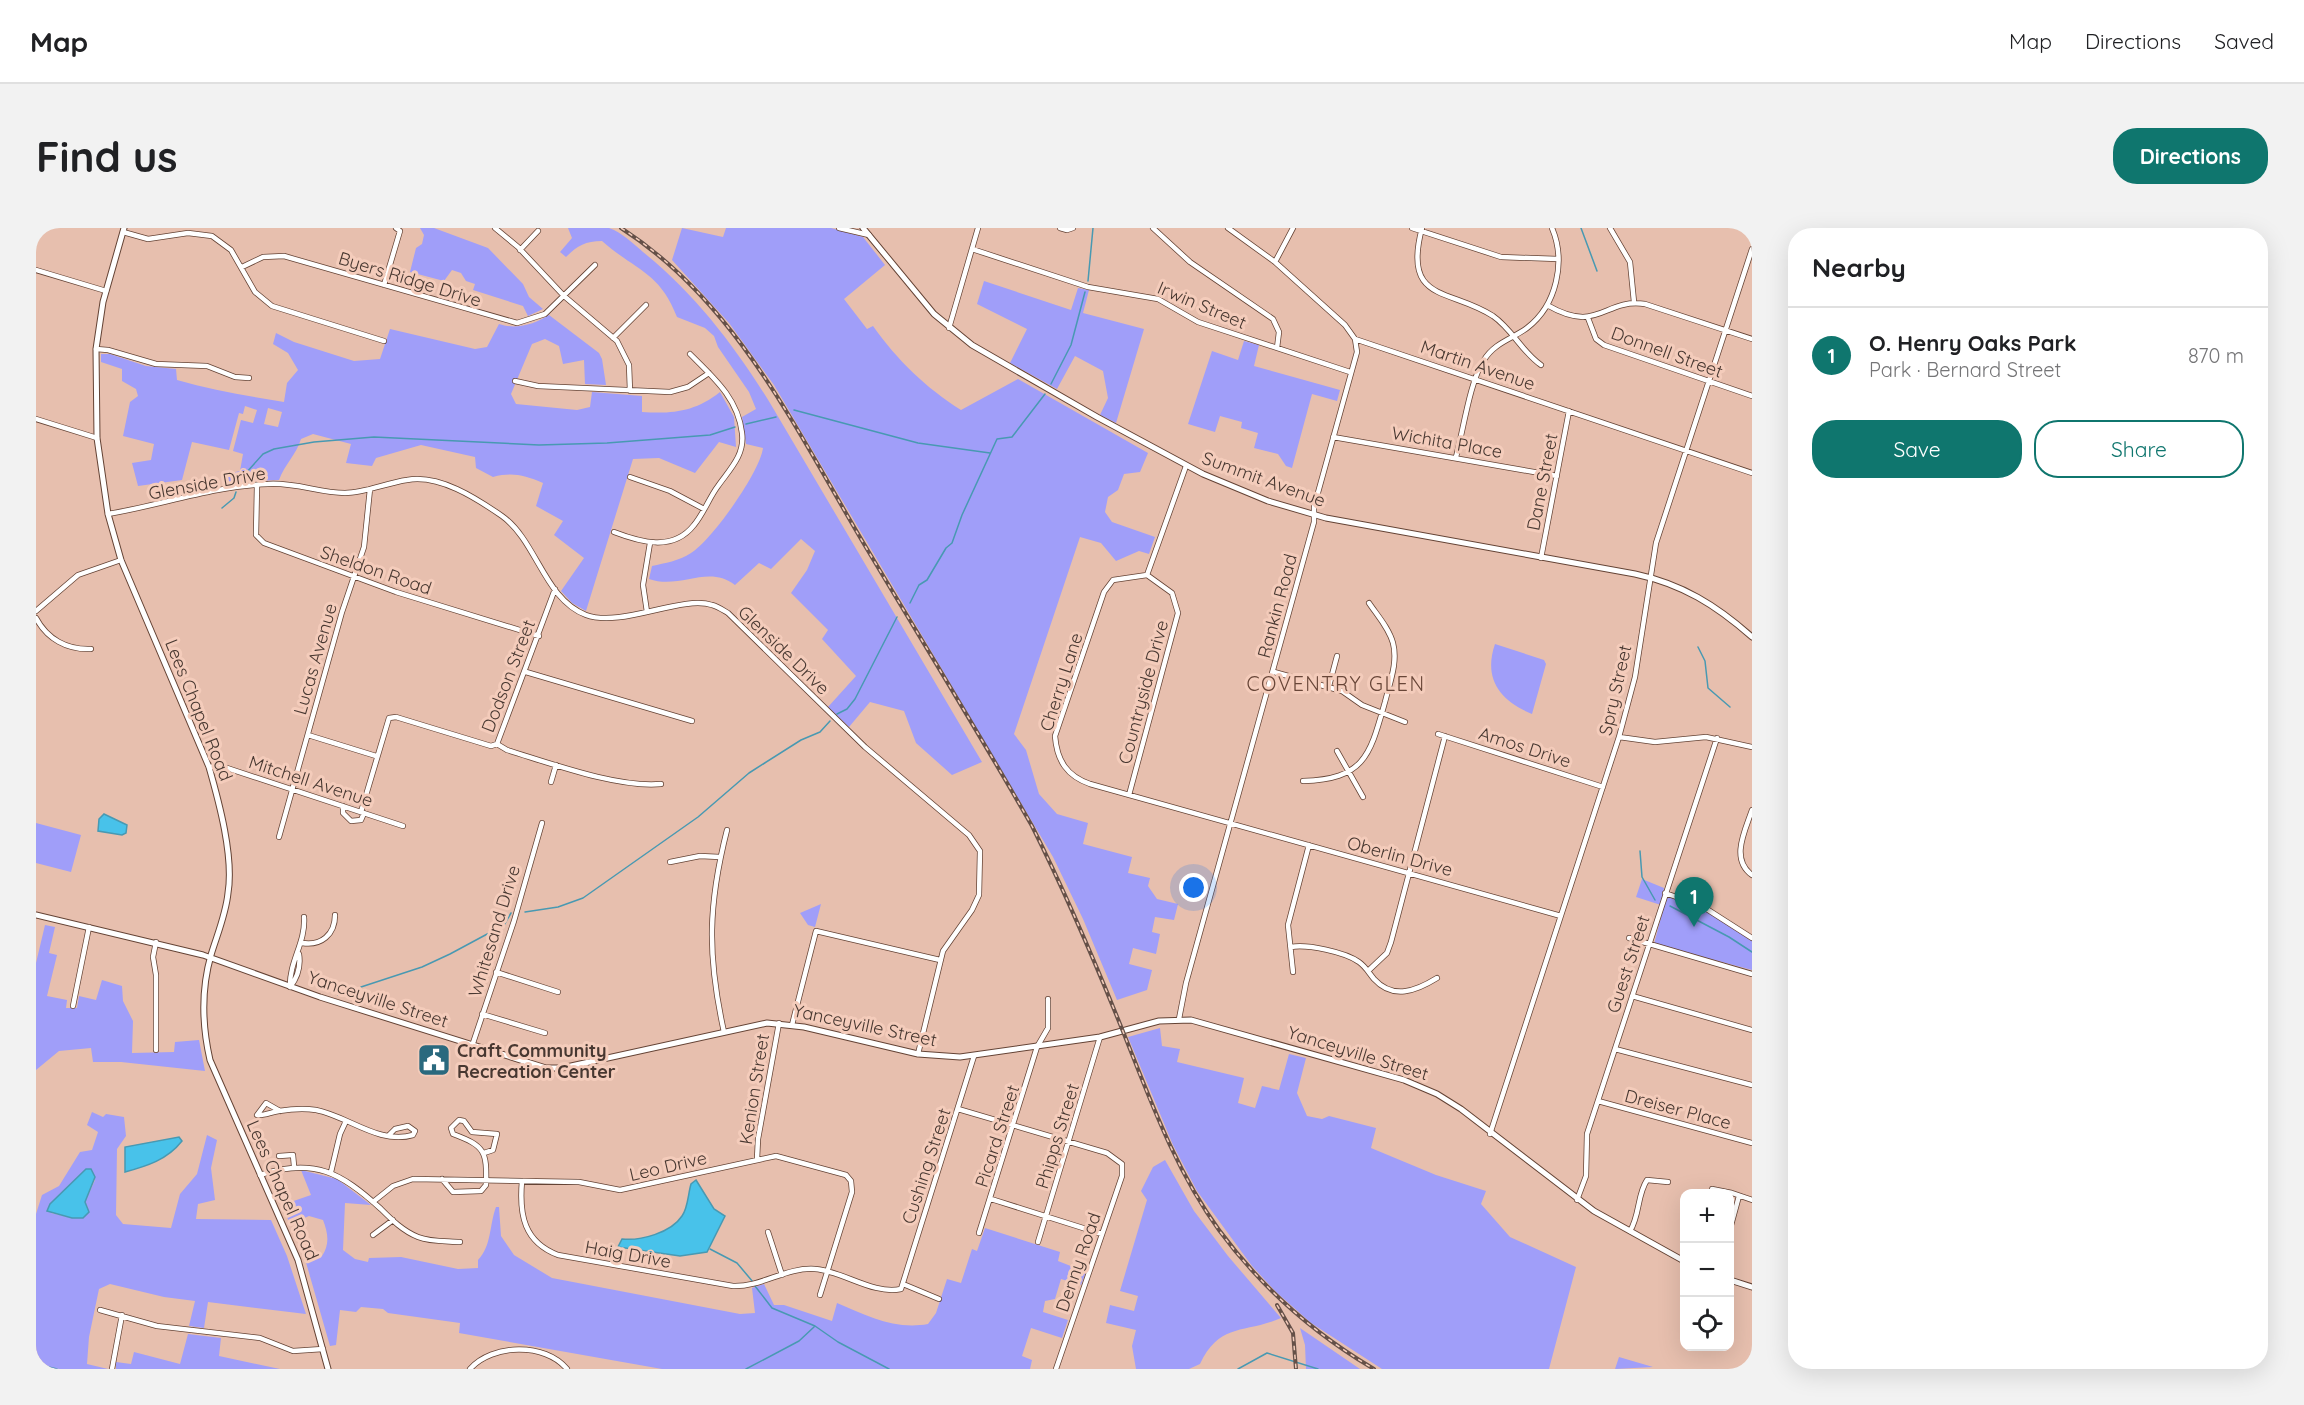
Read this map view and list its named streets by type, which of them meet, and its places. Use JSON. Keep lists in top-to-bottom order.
{
  "streets": {
    "main road": ["Summit Avenue", "Lees Chapel Road", "Yanceyville Street"],
    "street": [
      "Byers Ridge Drive",
      "Irwin Street",
      "Donnell Street",
      "Martin Avenue",
      "Wichita Place",
      "Dane Street",
      "Glenside Drive",
      "Sheldon Road",
      "Rankin Road",
      "Lucas Avenue",
      "Dodson Street",
      "Cherry Lane",
      "Spry Street",
      "Countryside Drive",
      "Amos Drive",
      "Mitchell Avenue",
      "Oberlin Drive",
      "Whitesand Drive",
      "Guest Street",
      "Kenion Street",
      "Dreiser Place",
      "Picard Street",
      "Phipps Street",
      "Leo Drive",
      "Cushing Street",
      "Haig Drive",
      "Denny Road"
    ]
  },
  "crossings": [
    ["Irwin Street", "Rankin Road"],
    ["Donnell Street", "Spry Street"],
    ["Martin Avenue", "Dane Street"],
    ["Martin Avenue", "Rankin Road"],
    ["Martin Avenue", "Spry Street"],
    ["Wichita Place", "Dane Street"],
    ["Wichita Place", "Rankin Road"],
    ["Summit Avenue", "Dane Street"],
    ["Summit Avenue", "Rankin Road"],
    ["Summit Avenue", "Spry Street"],
    ["Glenside Drive", "Sheldon Road"],
    ["Glenside Drive", "Lucas Avenue"],
    ["Glenside Drive", "Dodson Street"],
    ["Glenside Drive", "Lees Chapel Road"],
    ["Glenside Drive", "Yanceyville Street"],
    ["Sheldon Road", "Lucas Avenue"],
    ["Sheldon Road", "Dodson Street"],
    ["Rankin Road", "Cherry Lane"],
    ["Rankin Road", "Oberlin Drive"],
    ["Rankin Road", "Yanceyville Street"],
    ["Lucas Avenue", "Mitchell Avenue"],
    ["Dodson Street", "Mitchell Avenue"],
    ["Cherry Lane", "Countryside Drive"],
    ["Cherry Lane", "Oberlin Drive"],
    ["Spry Street", "Amos Drive"],
    ["Spry Street", "Oberlin Drive"],
    ["Spry Street", "Yanceyville Street"],
    ["Lees Chapel Road", "Mitchell Avenue"],
    ["Lees Chapel Road", "Yanceyville Street"],
    ["Whitesand Drive", "Yanceyville Street"],
    ["Guest Street", "Yanceyville Street"],
    ["Guest Street", "Dreiser Place"],
    ["Yanceyville Street", "Kenion Street"],
    ["Yanceyville Street", "Picard Street"],
    ["Yanceyville Street", "Phipps Street"],
    ["Yanceyville Street", "Cushing Street"],
    ["Kenion Street", "Leo Drive"],
    ["Phipps Street", "Denny Road"],
    ["Leo Drive", "Haig Drive"],
    ["Cushing Street", "Haig Drive"]
  ],
  "districts": ["COVENTRY GLEN"],
  "places": {
    "public building": ["Craft Community Recreation Center"]
  },
  "page": {
    "header": "Map",
    "nav": ["Map", "Directions", "Saved"],
    "buttons": [
      "Directions",
      ["Save", "Share"]
    ],
    "title": "Find us",
    "heading": "Nearby",
    "list": [
      {
        "mark": "1",
        "name": "O. Henry Oaks Park",
        "note": "Park · Bernard Street",
        "value": "870 m"
      }
    ],
    "pins": "1",
    "map_buttons": ["+", "−"]
  }
}
